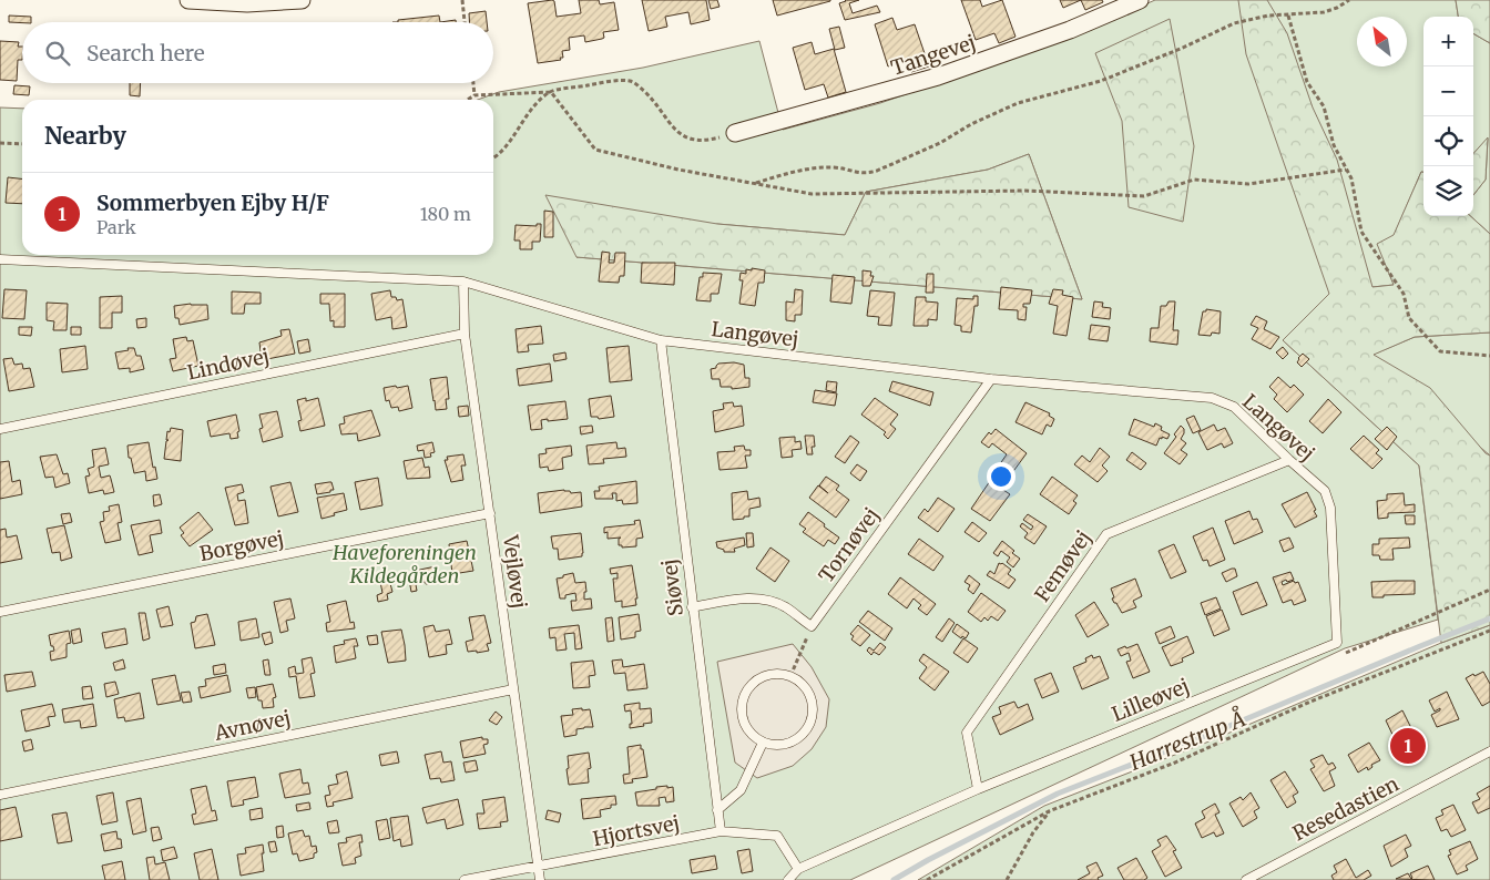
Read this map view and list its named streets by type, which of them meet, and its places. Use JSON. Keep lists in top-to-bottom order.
{
  "streets": {
    "street": ["Tangevej"],
    "lane": [
      "Langøvej",
      "Lindøvej",
      "Tornøvej",
      "Borgøvej",
      "Femøvej",
      "Vejløvej",
      "Siøvej",
      "Lilleøvej",
      "Avnøvej",
      "Resedastien",
      "Hjortsvej"
    ]
  },
  "crossings": [
    ["Langøvej", "Tornøvej"],
    ["Langøvej", "Femøvej"],
    ["Langøvej", "Vejløvej"],
    ["Langøvej", "Siøvej"],
    ["Langøvej", "Lilleøvej"],
    ["Lindøvej", "Vejløvej"],
    ["Borgøvej", "Vejløvej"],
    ["Femøvej", "Lilleøvej"],
    ["Vejløvej", "Avnøvej"],
    ["Vejløvej", "Hjortsvej"],
    ["Siøvej", "Hjortsvej"],
    ["Lilleøvej", "Hjortsvej"]
  ],
  "water": ["Harrestrup Å"],
  "parks": ["Haveforeningen Kildegården"],
  "north": "top left",
  "page": {
    "map_buttons": ["+", "−"],
    "search": "Search here",
    "heading": "Nearby",
    "list": [
      {
        "mark": "1",
        "name": "Sommerbyen Ejby H/F",
        "note": "Park",
        "value": "180 m"
      }
    ],
    "pins": "1"
  }
}
